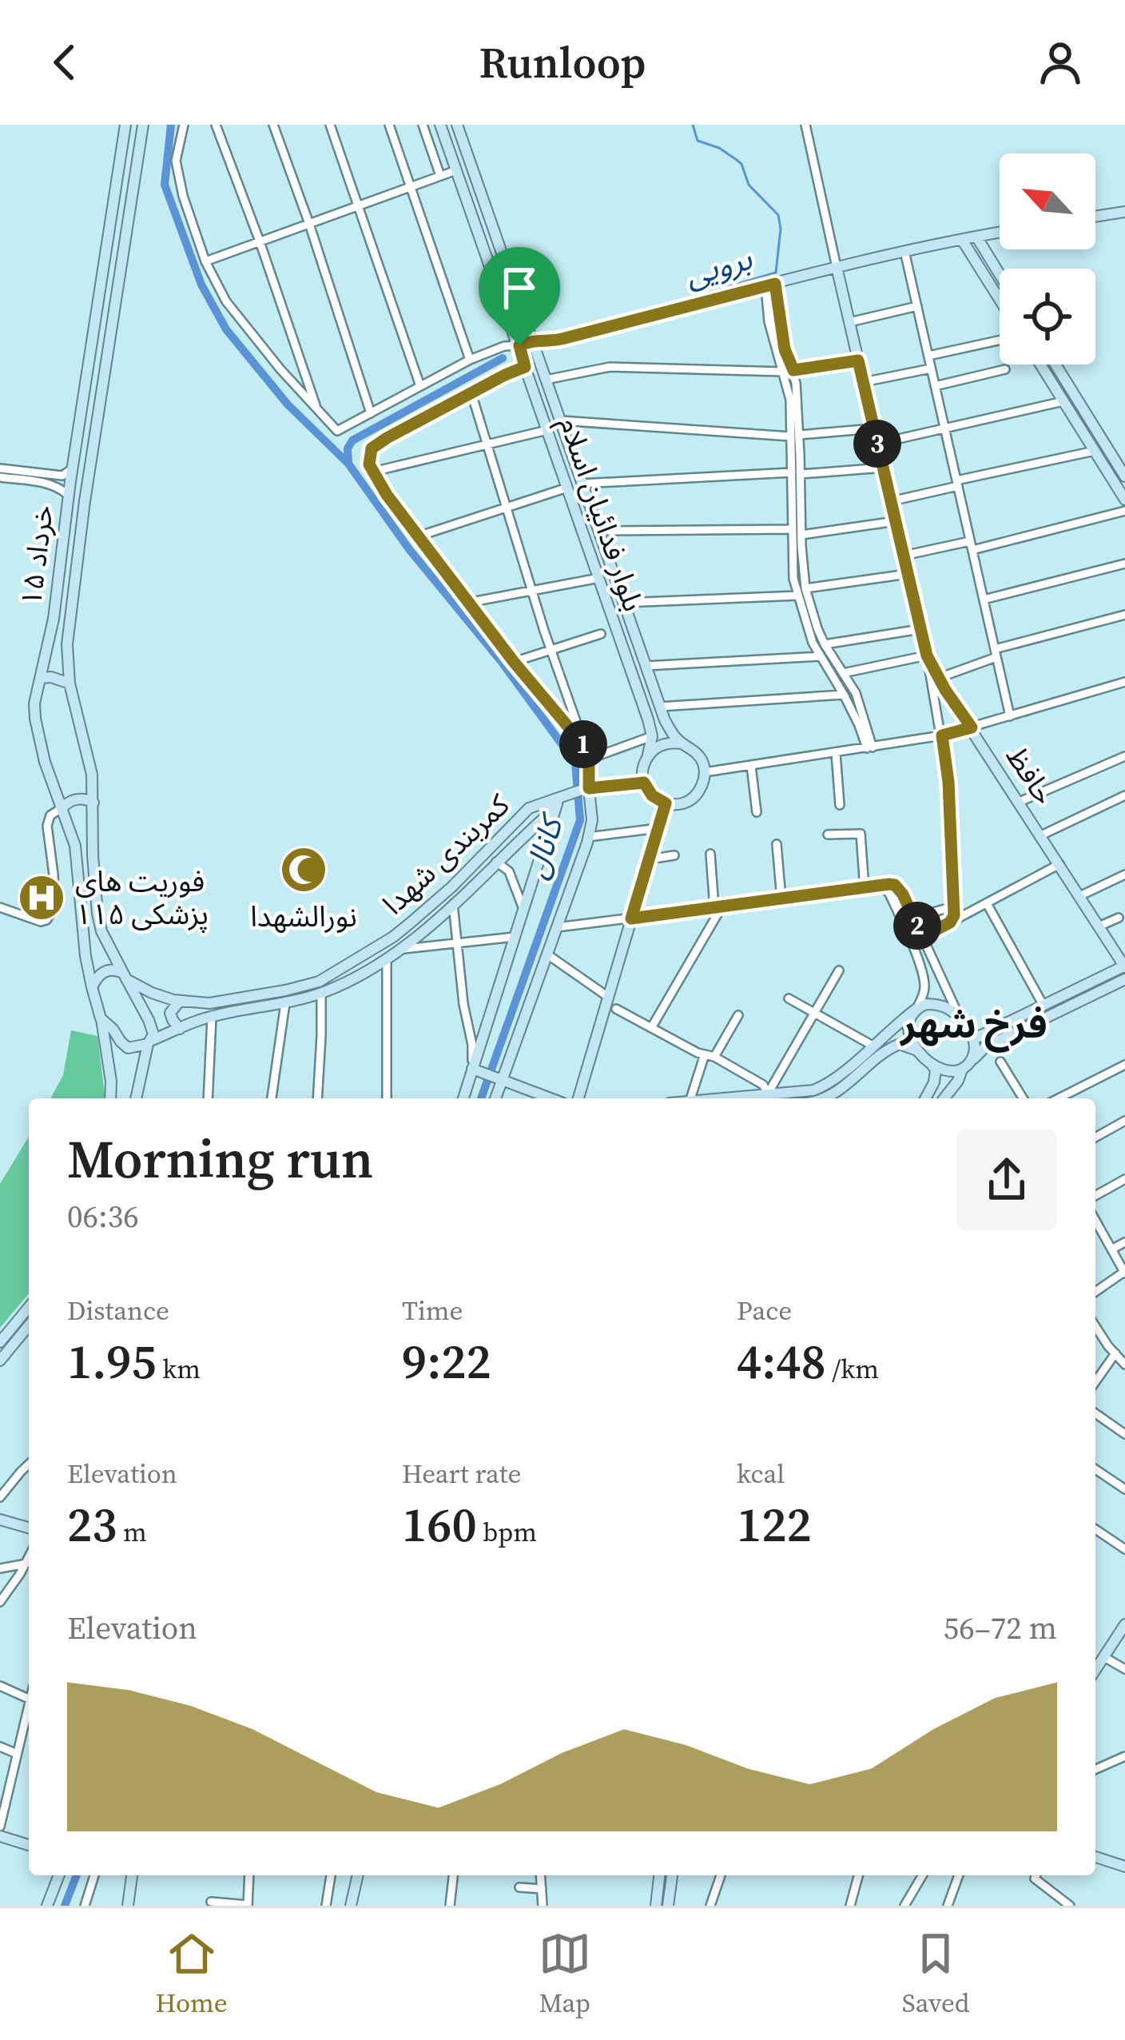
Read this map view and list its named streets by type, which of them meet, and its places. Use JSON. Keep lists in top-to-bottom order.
{
  "streets": {
    "main road": [
      "بلوار فدائیان اسلام",
      "۱۵ خرداد",
      "حافظ",
      "کمربندی شهدا"
    ]
  },
  "crossings": [
    ["۱۵ خرداد", "کمربندی شهدا"]
  ],
  "districts": ["فرخ شهر"],
  "water": ["برویی", "کانال"],
  "places": {
    "mosque": ["نورالشهدا"],
    "hospital": ["فوریت های پزشکی ۱۱۵"]
  },
  "north": "top left",
  "page": {
    "header": "Runloop",
    "pins": ["3", "1", "2"],
    "heading": ["Morning run", "06:36"],
    "stats": [
      ["Distance", "1.95 km"],
      ["Time", "9:22"],
      ["Pace", "4:48 /km"],
      ["Elevation", "23 m"],
      ["Heart rate", "160 bpm"],
      ["kcal", "122"]
    ],
    "chart": ["Elevation", "56–72 m"],
    "tabs": ["Home", "Map", "Saved"]
  }
}
